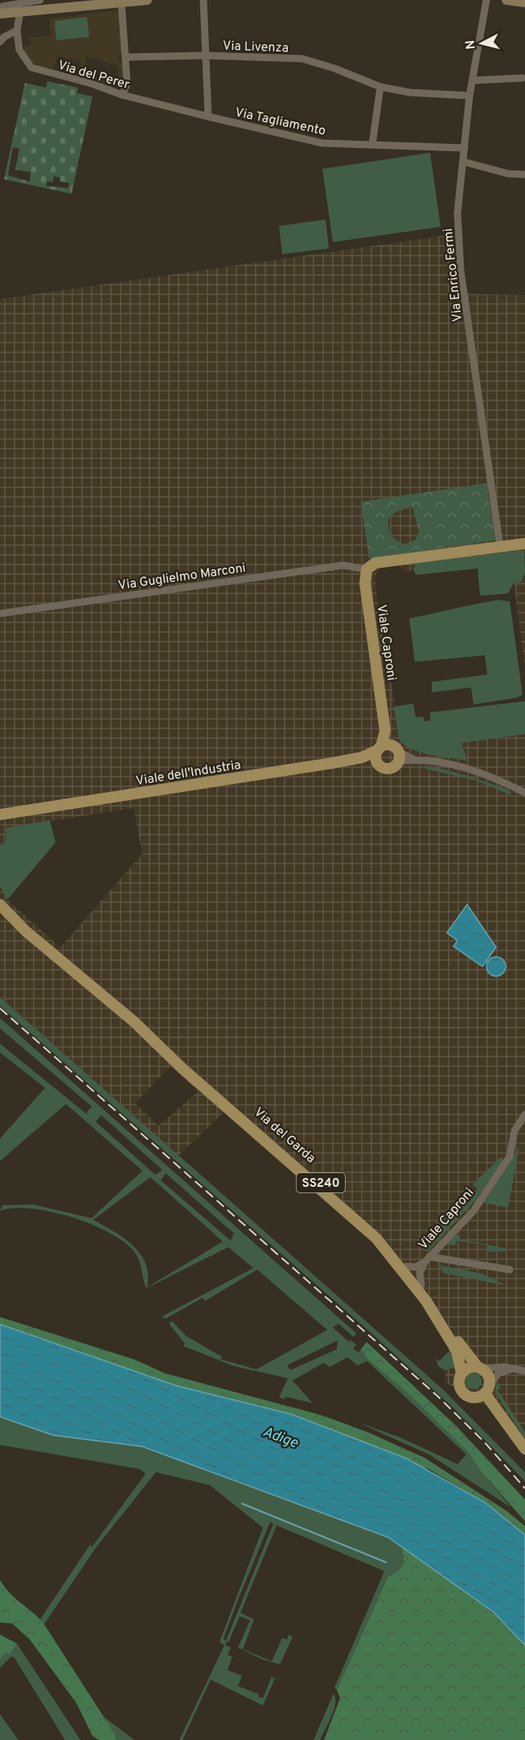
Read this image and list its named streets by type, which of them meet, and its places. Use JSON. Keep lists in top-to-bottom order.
{
  "streets": {
    "main road": [
      "Viale Caproni",
      "Viale dell'Industria",
      "Via del Garda",
      "SS240"
    ],
    "street": [
      "Via Livenza",
      "Via del Perer",
      "Via Tagliamento",
      "Via Enrico Fermi",
      "Via Guglielmo Marconi"
    ]
  },
  "crossings": [
    ["Via Livenza", "Via Enrico Fermi"],
    ["Via del Perer", "Via Tagliamento"],
    ["Via Tagliamento", "Via Enrico Fermi"],
    ["Via Guglielmo Marconi", "Viale Caproni"],
    ["Viale Caproni", "Viale dell'Industria"],
    ["Viale Caproni", "Via del Garda"]
  ],
  "water": ["Adige"],
  "north": "left"
}
